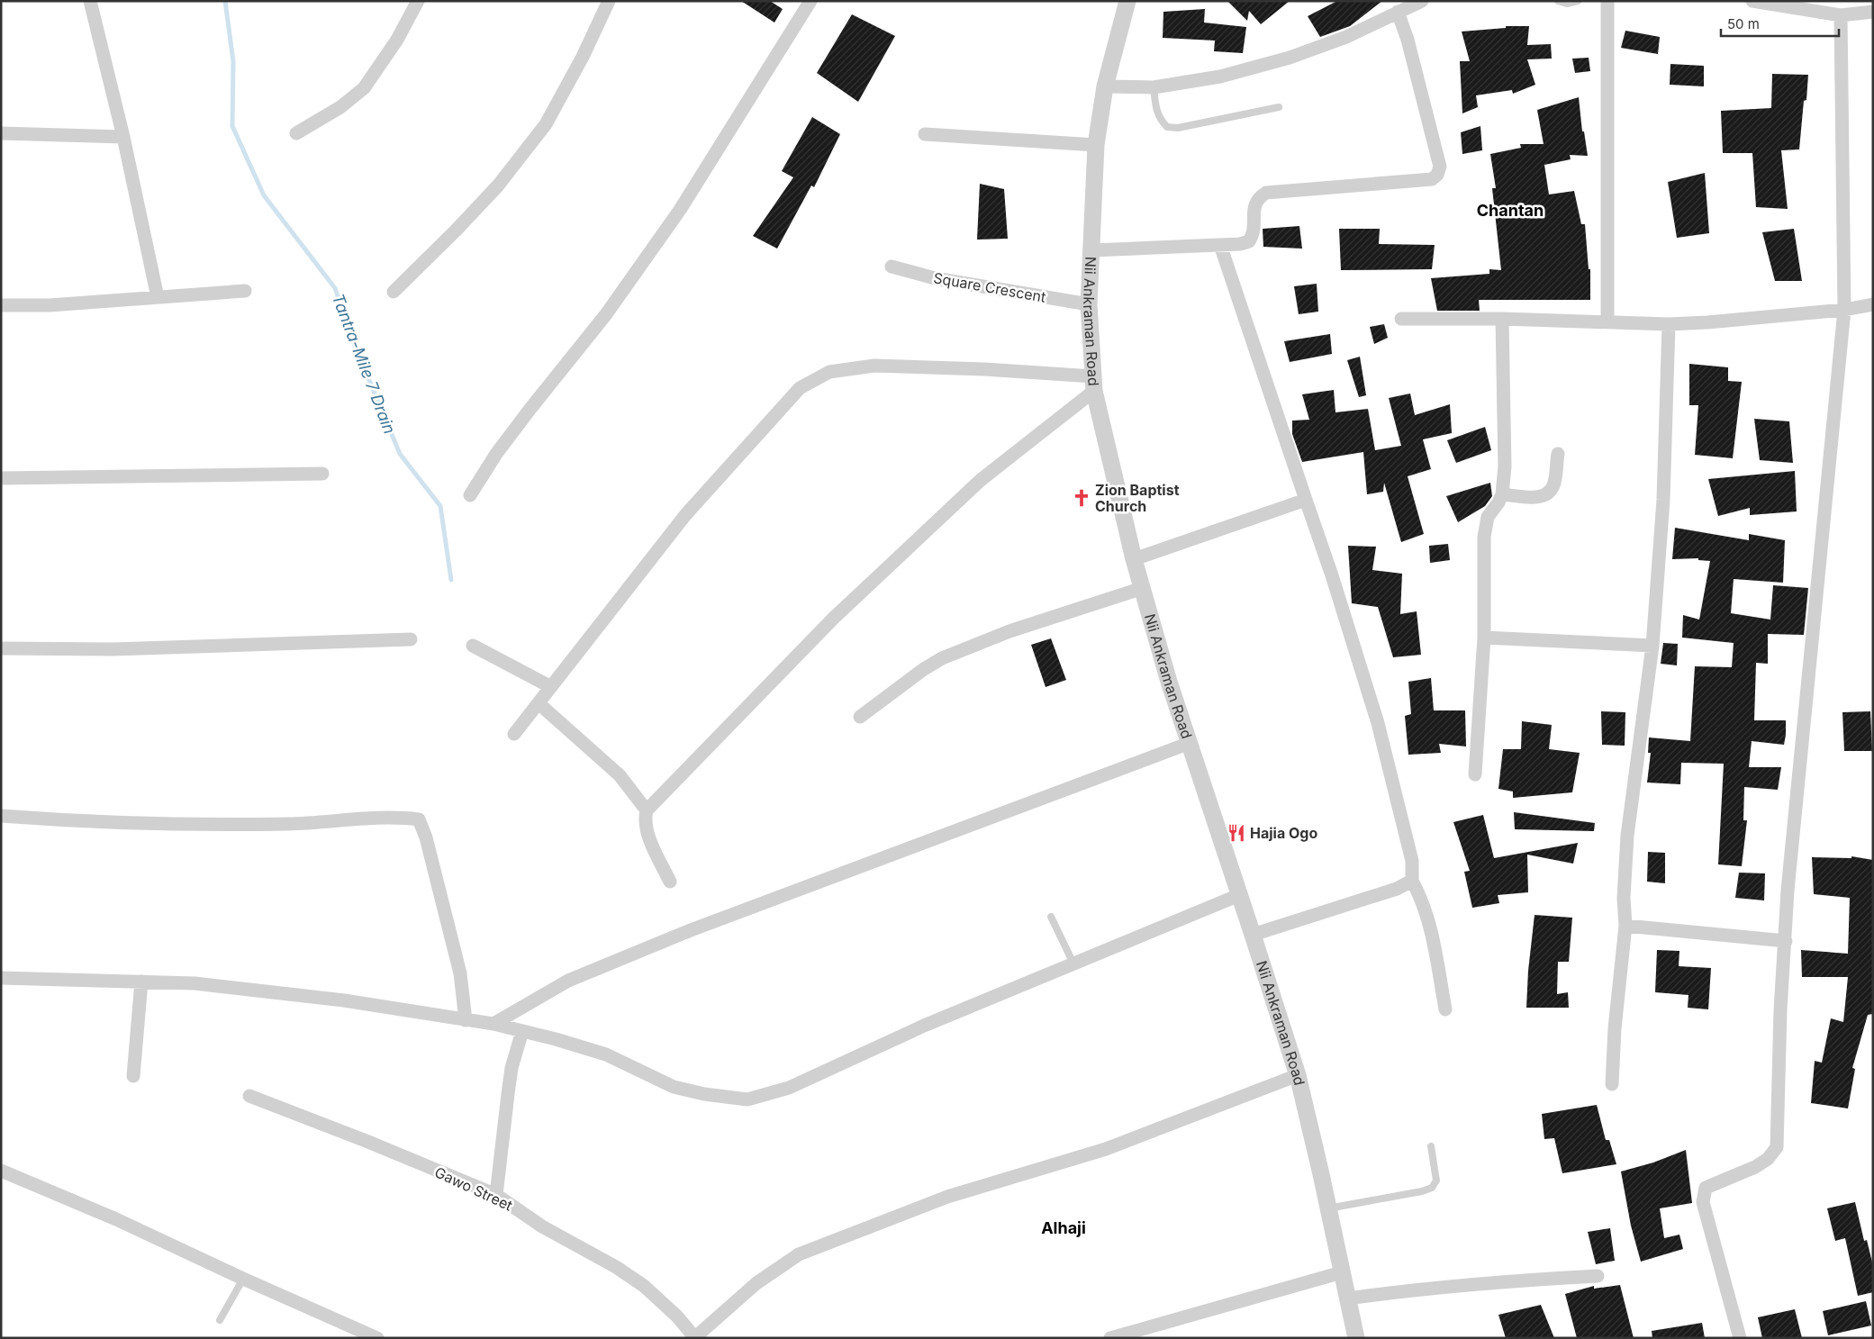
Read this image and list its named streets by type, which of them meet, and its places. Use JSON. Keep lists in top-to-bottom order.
{
  "streets": {
    "street": ["Square Crescent", "Nii Ankraman Road", "Gawo Street"]
  },
  "crossings": [
    ["Square Crescent", "Nii Ankraman Road"]
  ],
  "districts": ["Chantan", "Alhaji"],
  "water": ["Tantra-Mile 7 Drain"],
  "places": {
    "church": ["Zion Baptist Church"],
    "restaurant": ["Hajia Ogo"]
  },
  "scale_bar": "50 m"
}
